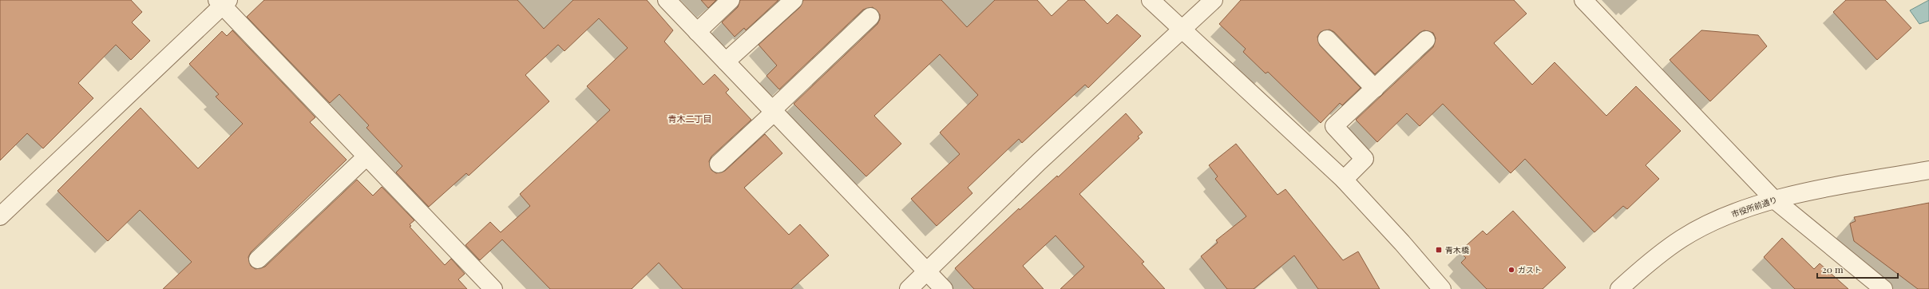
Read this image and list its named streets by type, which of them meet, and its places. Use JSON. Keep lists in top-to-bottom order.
{
  "streets": {
    "street": ["市役所前通り"]
  },
  "districts": ["青木二丁目"],
  "places": {
    "transit": ["青木橋"],
    "other": ["ガスト"]
  },
  "scale_bar": "20 m"
}
